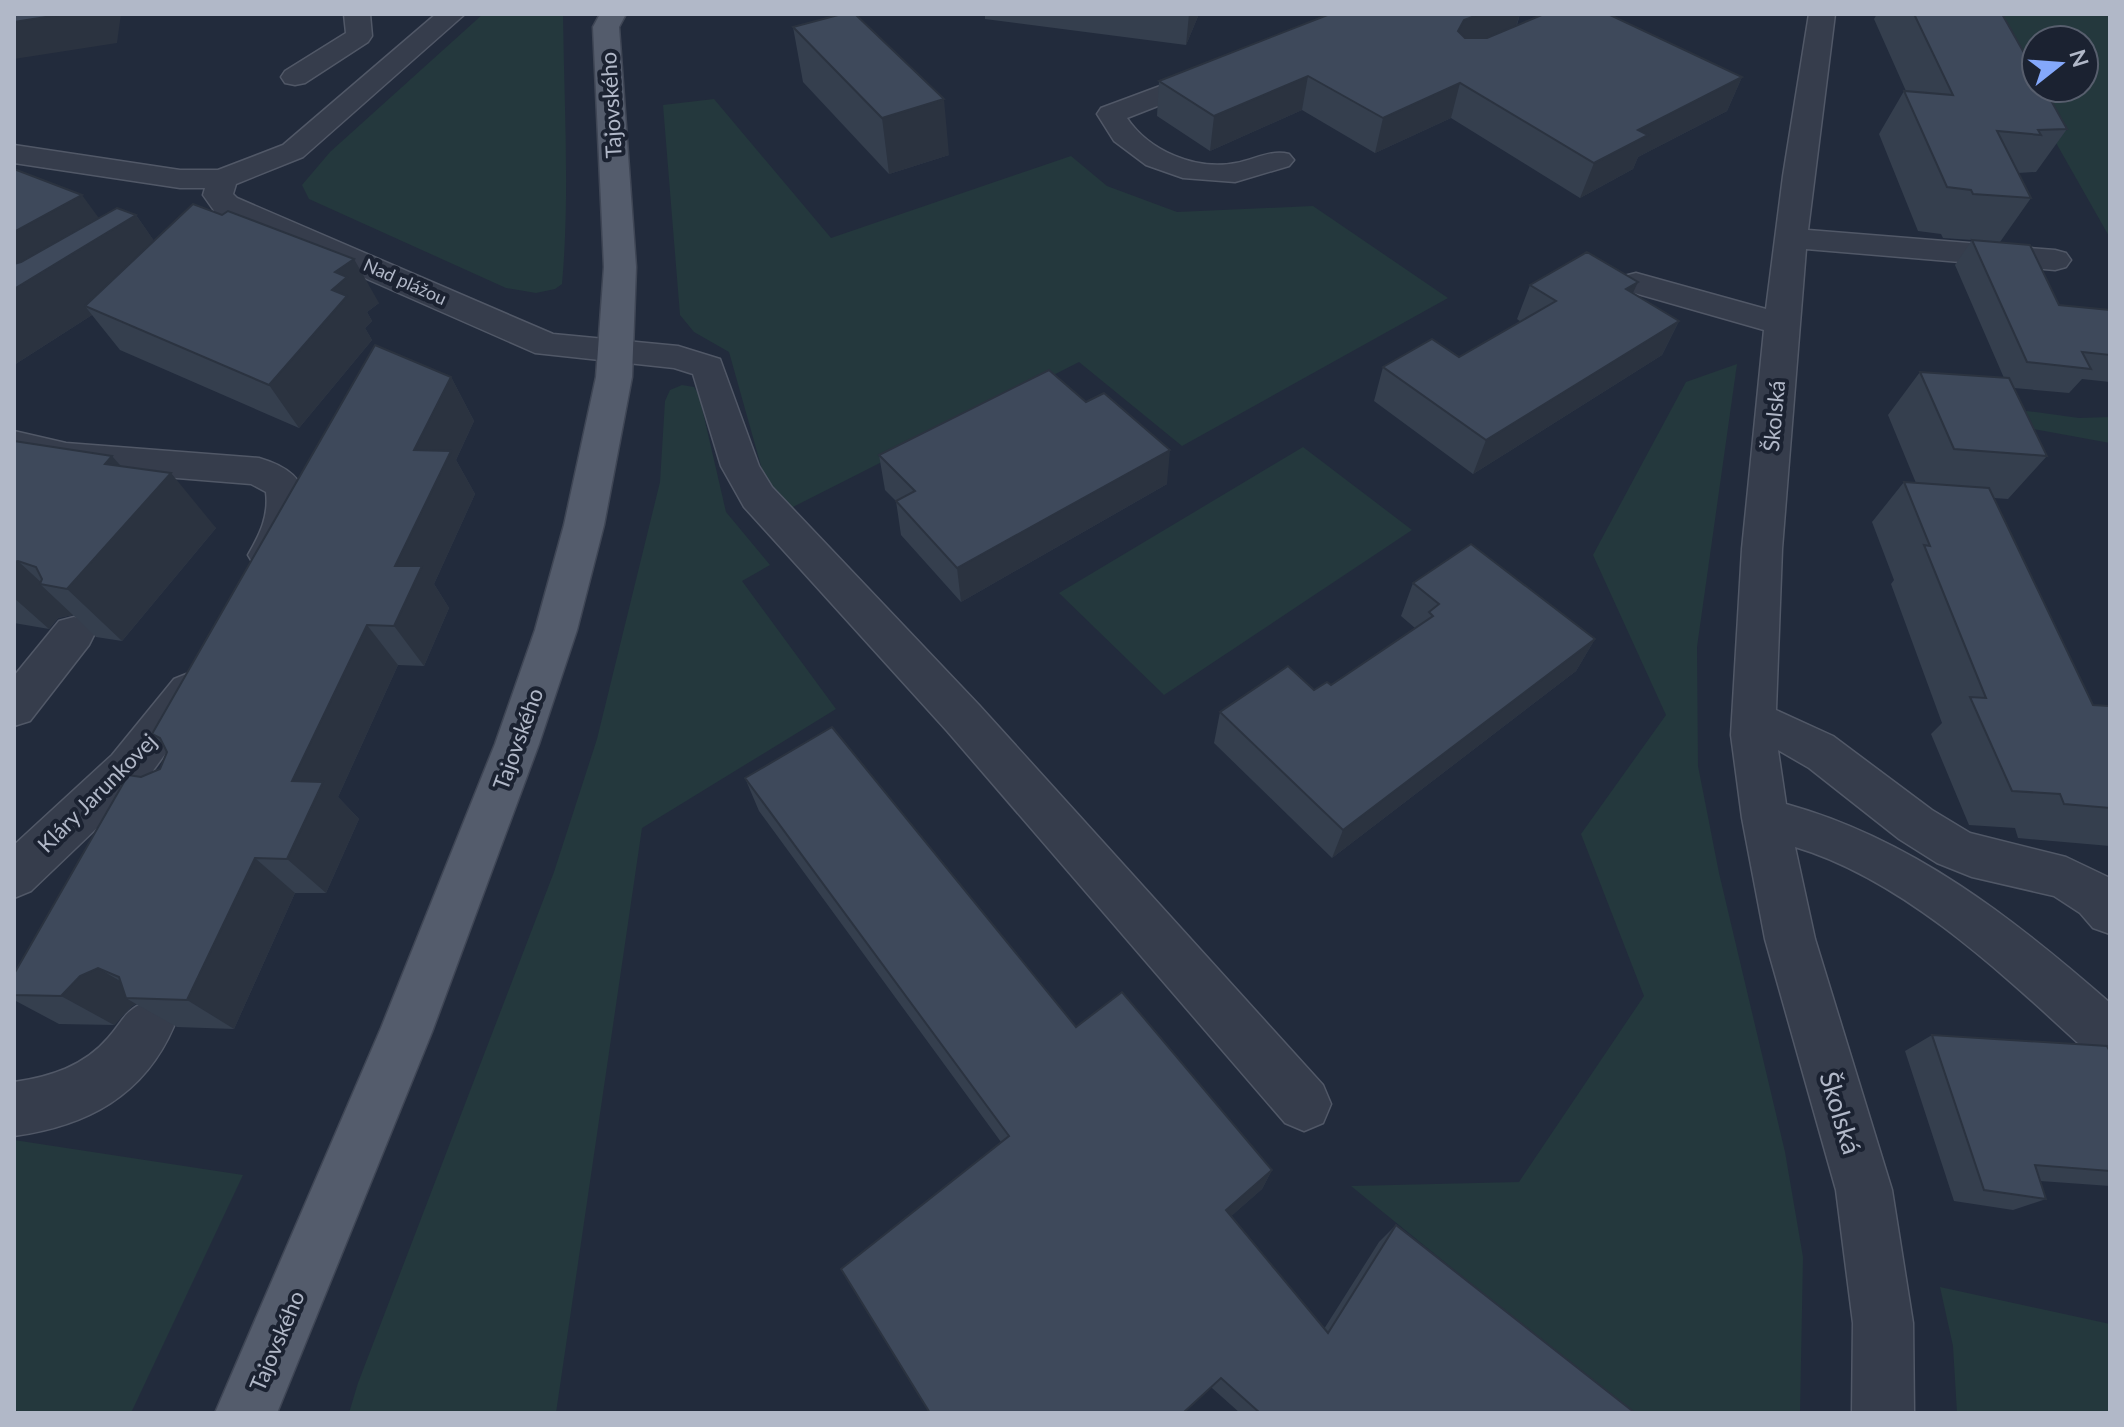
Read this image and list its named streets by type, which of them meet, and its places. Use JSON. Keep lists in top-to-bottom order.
{
  "streets": {
    "main road": ["Tajovského"],
    "street": ["Nad plážou", "Školská", "Kláry Jarunkovej"]
  },
  "crossings": [
    ["Tajovského", "Nad plážou"]
  ],
  "north": "right"
}
